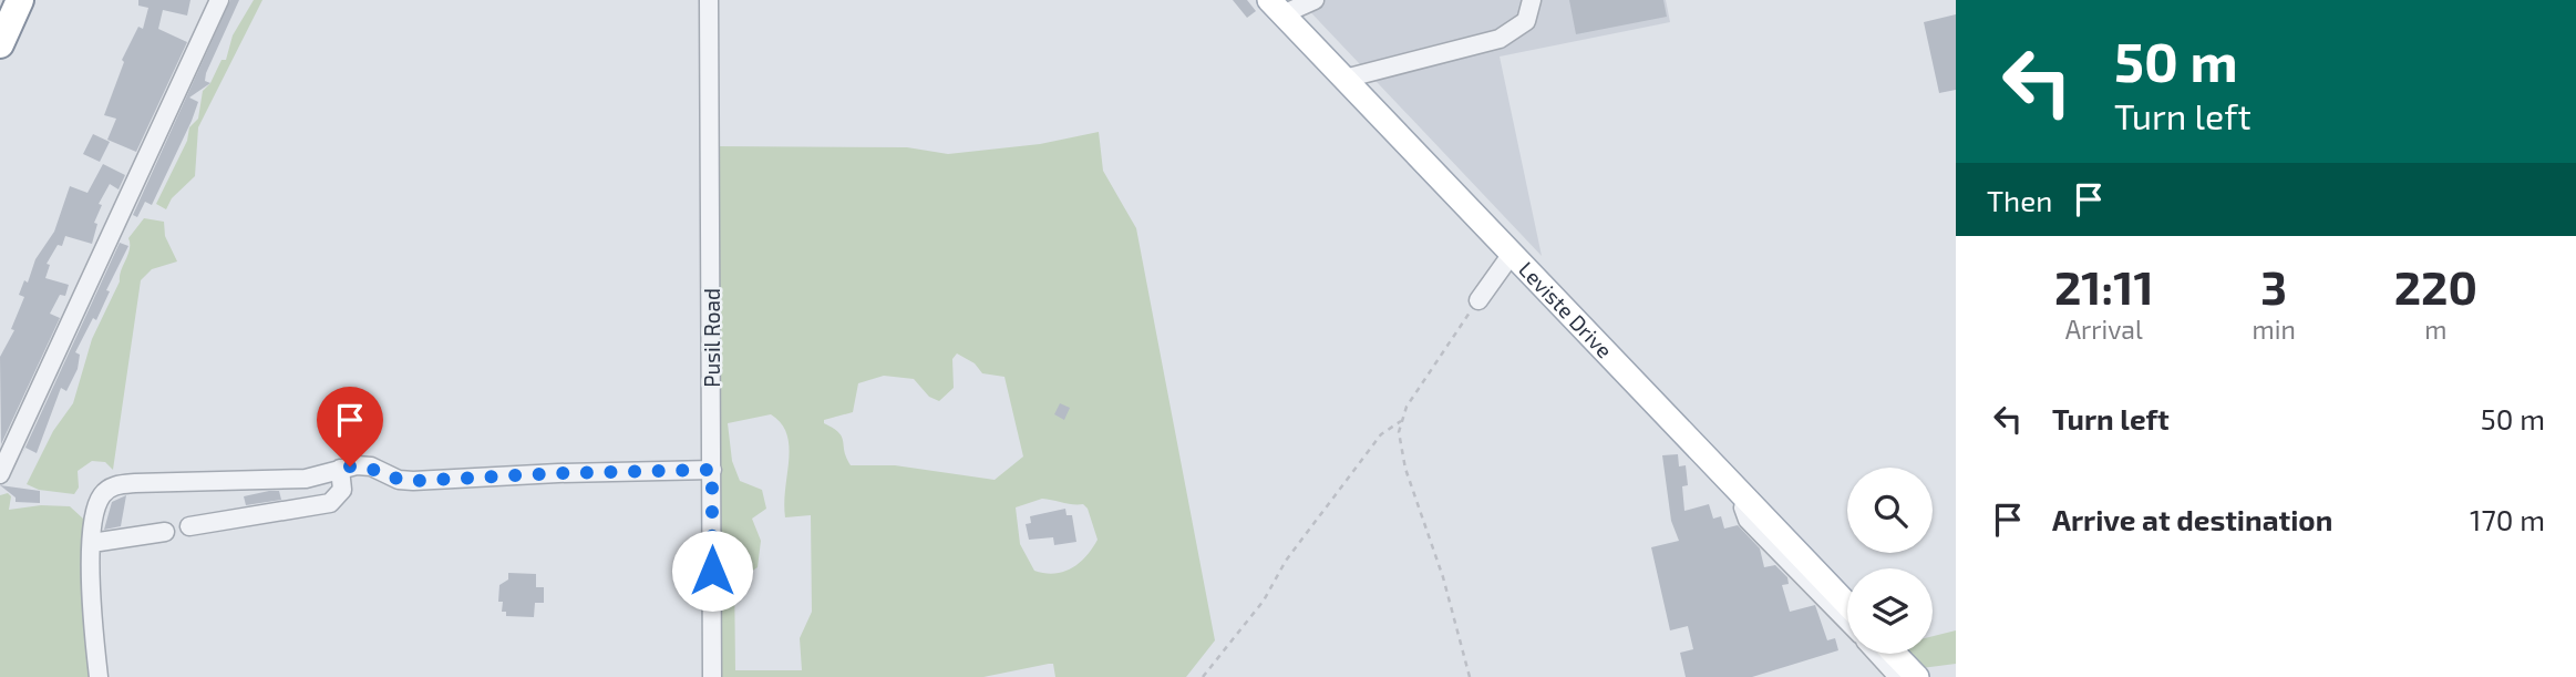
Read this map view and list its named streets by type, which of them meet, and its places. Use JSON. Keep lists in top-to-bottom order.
{
  "streets": {
    "main road": ["Leviste Drive"],
    "street": ["Pusil Road"]
  },
  "page": {
    "turn": ["50 m", "Turn left"],
    "then": "Then",
    "eta": [
      "21:11",
      "Arrival",
      "3",
      "min",
      "220",
      "m"
    ],
    "list": [
      {
        "name": "Turn left",
        "value": "50 m"
      },
      {
        "name": "Arrive at destination",
        "value": "170 m"
      }
    ]
  }
}
